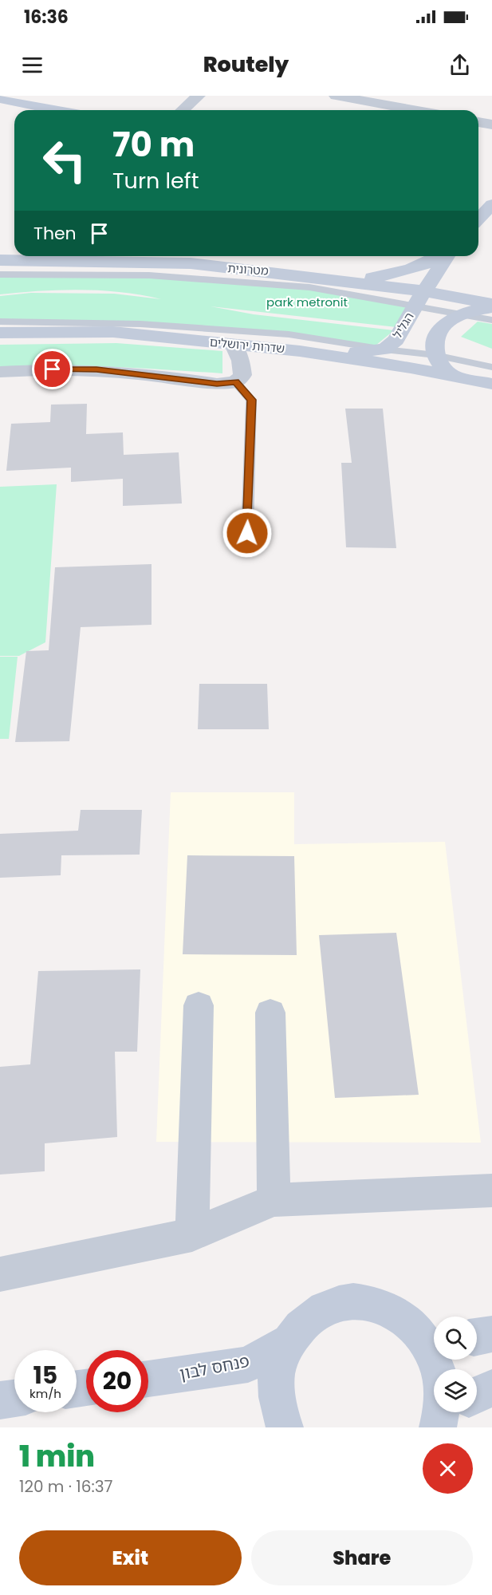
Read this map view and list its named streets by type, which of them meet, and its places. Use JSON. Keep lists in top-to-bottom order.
{
  "streets": {
    "main road": ["הגליל", "שדרות ירושלים", "פנחס לבון"],
    "lane": ["מטרונית"]
  },
  "crossings": [
    ["מטרונית", "הגליל"],
    ["הגליל", "שדרות ירושלים"]
  ],
  "parks": ["park metronit"],
  "page": {
    "status": "16:36",
    "header": "Routely",
    "turn": ["70 m", "Turn left"],
    "then": "Then",
    "speed": "15 km/h",
    "limit": "20",
    "heading": ["1 min", "120 m · 16:37"],
    "buttons": ["Exit", "Share"]
  }
}
